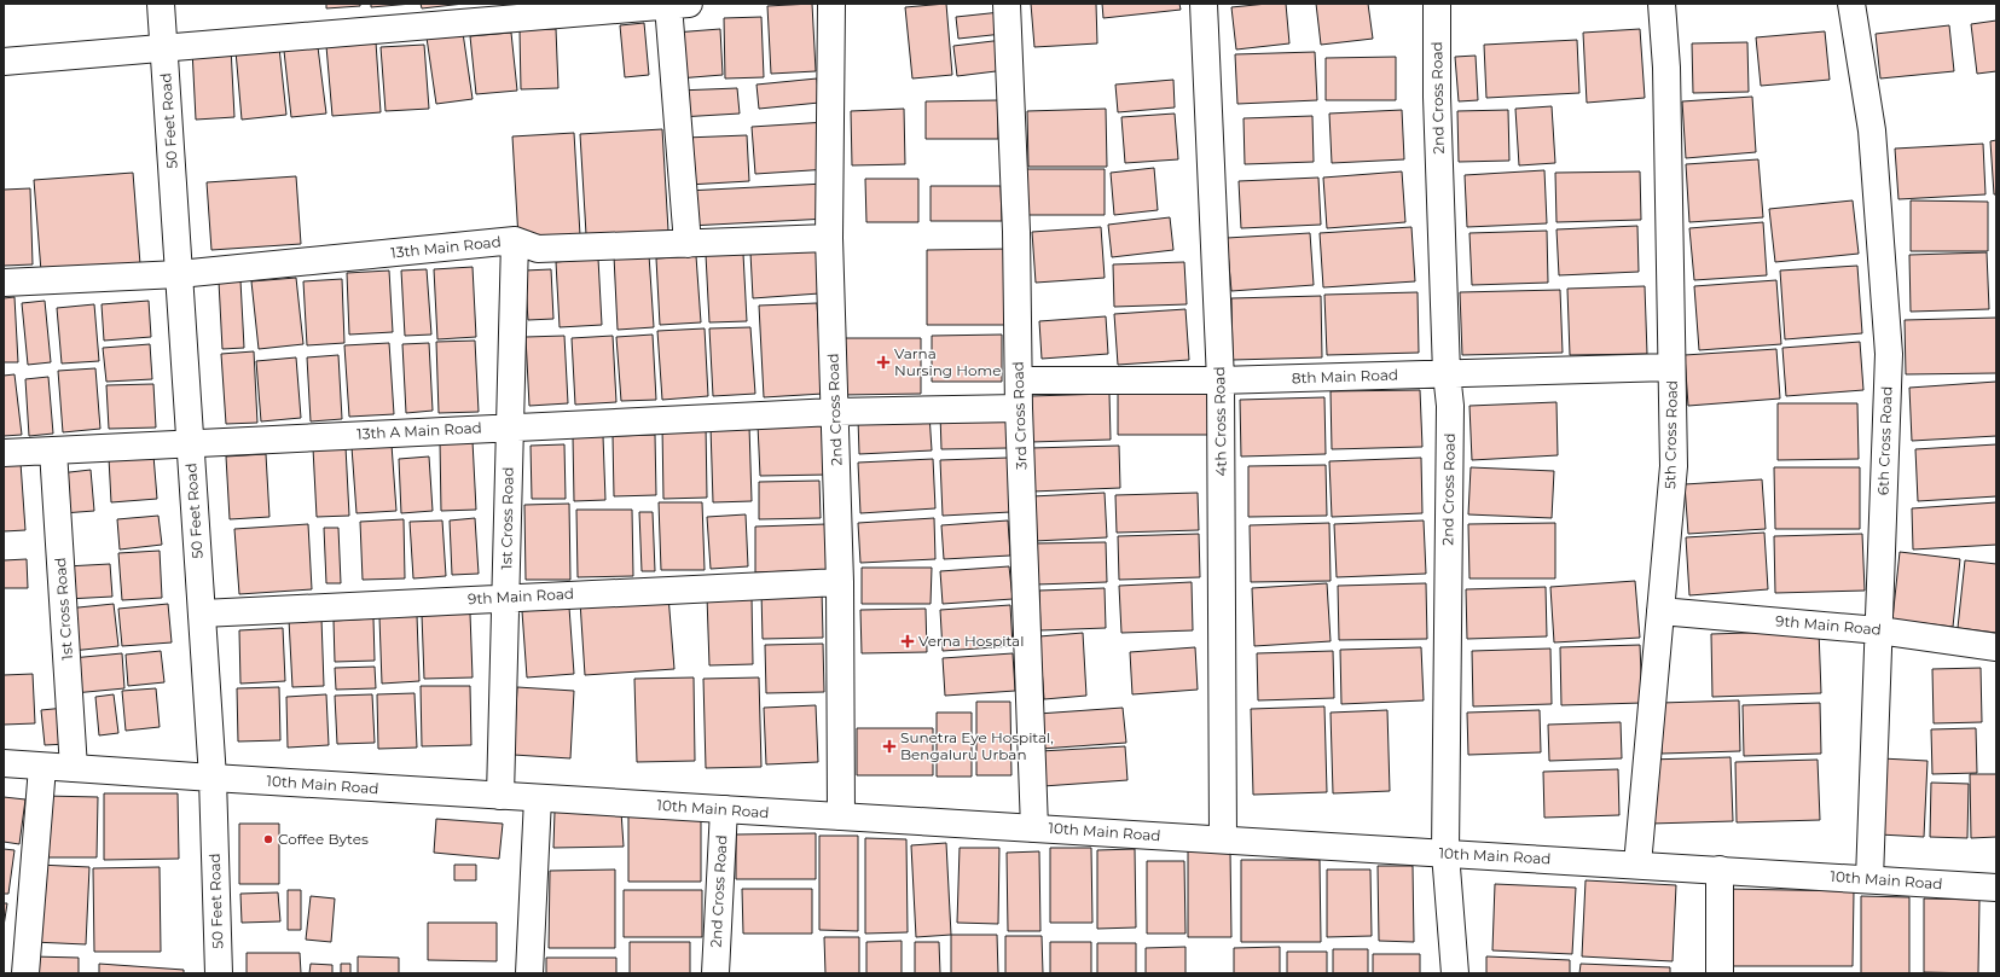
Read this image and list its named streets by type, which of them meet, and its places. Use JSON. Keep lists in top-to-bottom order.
{
  "streets": {
    "street": [
      "2nd Cross Road",
      "50 Feet Road",
      "13th Main Road",
      "8th Main Road",
      "3rd Cross Road",
      "4th Cross Road",
      "13th A Main Road",
      "5th Cross Road",
      "6th Cross Road",
      "1st Cross Road",
      "9th Main Road",
      "10th Main Road"
    ]
  },
  "crossings": [
    ["2nd Cross Road", "13th Main Road"],
    ["2nd Cross Road", "8th Main Road"],
    ["2nd Cross Road", "13th A Main Road"],
    ["2nd Cross Road", "9th Main Road"],
    ["2nd Cross Road", "10th Main Road"],
    ["50 Feet Road", "13th Main Road"],
    ["50 Feet Road", "13th A Main Road"],
    ["50 Feet Road", "9th Main Road"],
    ["50 Feet Road", "10th Main Road"],
    ["13th Main Road", "1st Cross Road"],
    ["8th Main Road", "3rd Cross Road"],
    ["8th Main Road", "4th Cross Road"],
    ["8th Main Road", "5th Cross Road"],
    ["3rd Cross Road", "13th A Main Road"],
    ["3rd Cross Road", "10th Main Road"],
    ["4th Cross Road", "10th Main Road"],
    ["13th A Main Road", "1st Cross Road"],
    ["5th Cross Road", "9th Main Road"],
    ["5th Cross Road", "10th Main Road"],
    ["6th Cross Road", "9th Main Road"],
    ["6th Cross Road", "10th Main Road"],
    ["1st Cross Road", "9th Main Road"],
    ["1st Cross Road", "10th Main Road"]
  ],
  "places": {
    "health": ["Varna Nursing Home", "Verna Hospital", "Sunetra Eye Hospital, Bengaluru Urban"],
    "other": ["Coffee Bytes"]
  }
}
